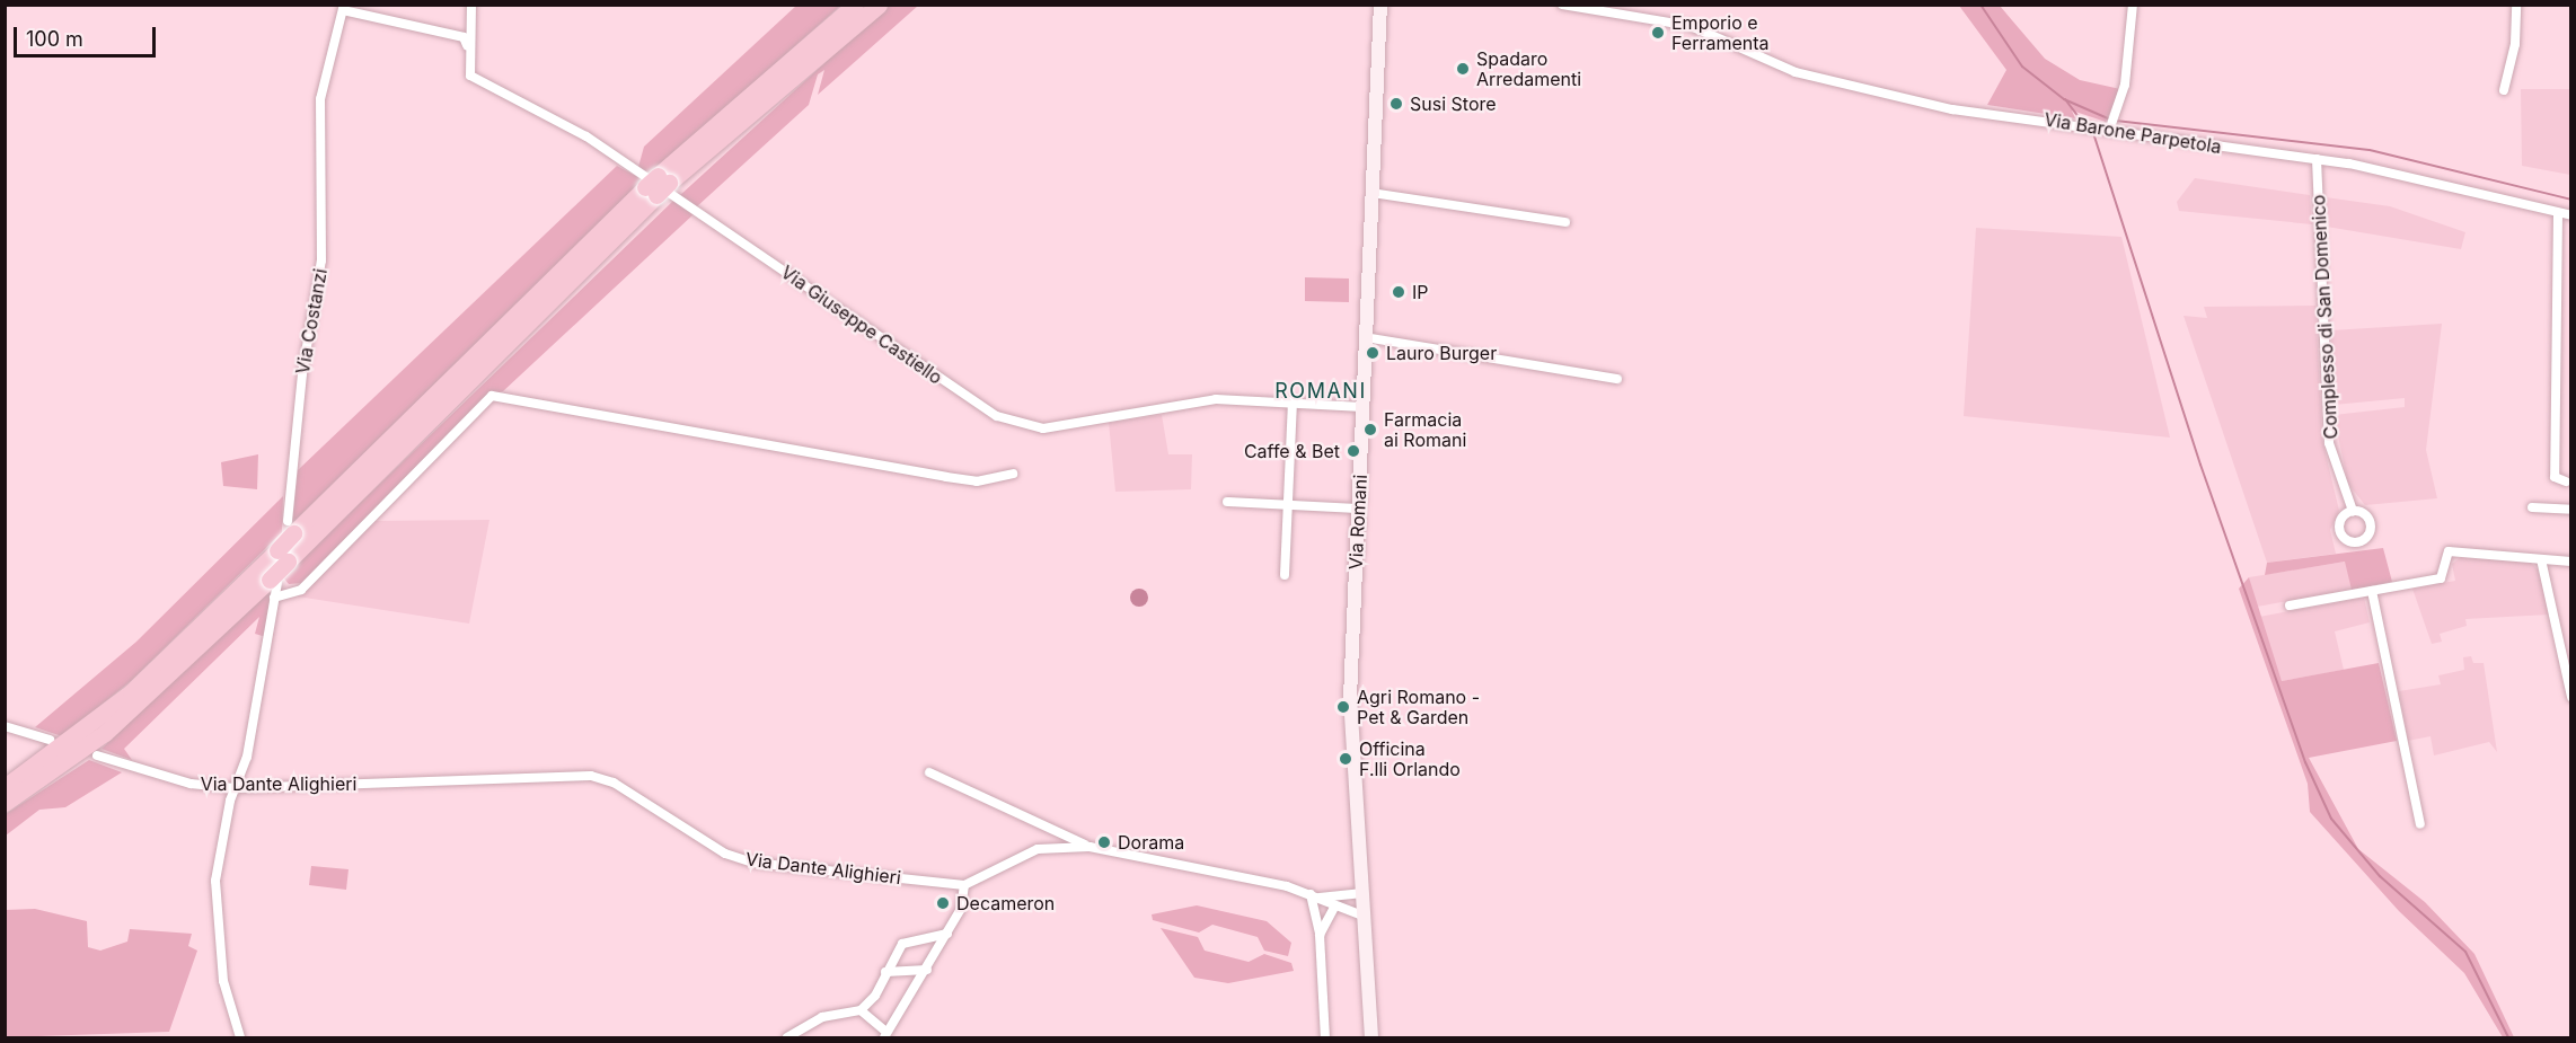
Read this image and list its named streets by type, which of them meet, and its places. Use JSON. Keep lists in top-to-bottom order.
{
  "streets": {
    "street": [
      "Via Barone Parpetola",
      "Complesso di San Domenico",
      "Via Costanzi",
      "Via Giuseppe Castiello",
      "Via Romani",
      "Via Dante Alighieri"
    ]
  },
  "crossings": [
    ["Via Barone Parpetola", "Complesso di San Domenico"],
    ["Via Giuseppe Castiello", "Via Romani"]
  ],
  "districts": ["ROMANI"],
  "places": [
    "Emporio e Ferramenta",
    "Spadaro Arredamenti",
    "Susi Store",
    "IP",
    "Lauro Burger",
    "Farmacia ai Romani",
    "Caffe & Bet",
    "Agri Romano - Pet & Garden",
    "Officina F.lli Orlando",
    "Dorama",
    "Decameron"
  ],
  "scale_bar": "100 m"
}
